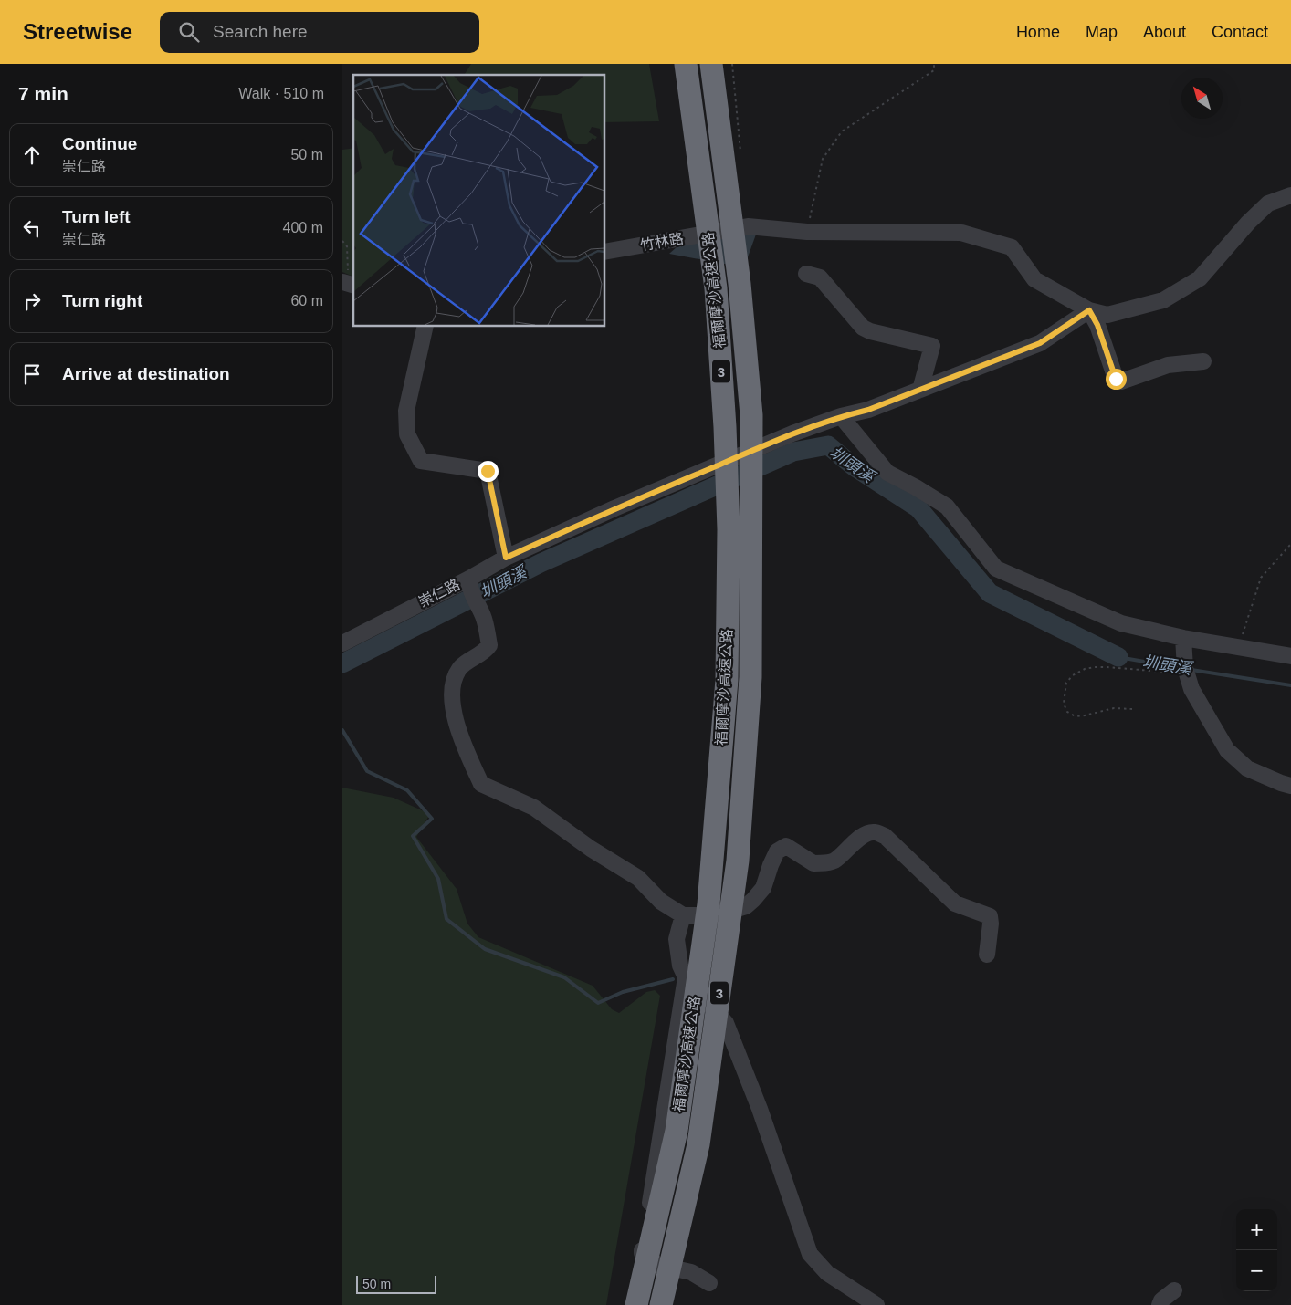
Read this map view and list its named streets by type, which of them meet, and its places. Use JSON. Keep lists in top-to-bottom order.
{
  "streets": {
    "highway": ["福爾摩沙高速公路", "3"],
    "street": ["竹林路", "崇仁路"]
  },
  "crossings": [
    ["竹林路", "崇仁路"]
  ],
  "water": ["圳頭溪"],
  "scale_bar": "50 m",
  "north": "top left",
  "page": {
    "header": "Streetwise",
    "search": "Search here",
    "nav": [
      "Home",
      "Map",
      "About",
      "Contact"
    ],
    "heading": ["7 min", "Walk · 510 m"],
    "list": [
      ["Continue", "崇仁路", "50 m"],
      ["Turn left", "崇仁路", "400 m"],
      ["Turn right", "60 m"],
      "Arrive at destination"
    ],
    "map_buttons": ["+", "−"],
    "scale": "50 m"
  }
}
